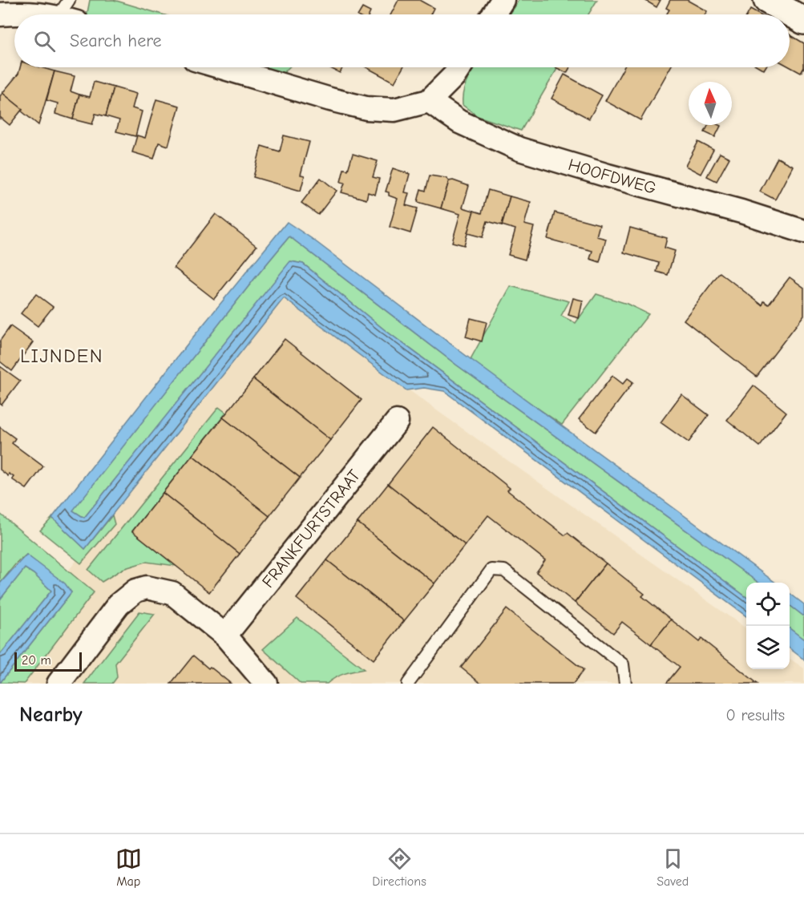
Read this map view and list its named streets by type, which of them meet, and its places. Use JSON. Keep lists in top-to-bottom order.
{
  "streets": {
    "street": ["HOOFDWEG", "FRANKFURTSTRAAT"]
  },
  "districts": ["LIJNDEN"],
  "scale_bar": "20 m",
  "north": "top",
  "page": {
    "search": "Search here",
    "scale": "20 m",
    "heading": ["Nearby", "0 results"],
    "nav": ["Map", "Directions", "Saved"]
  }
}
